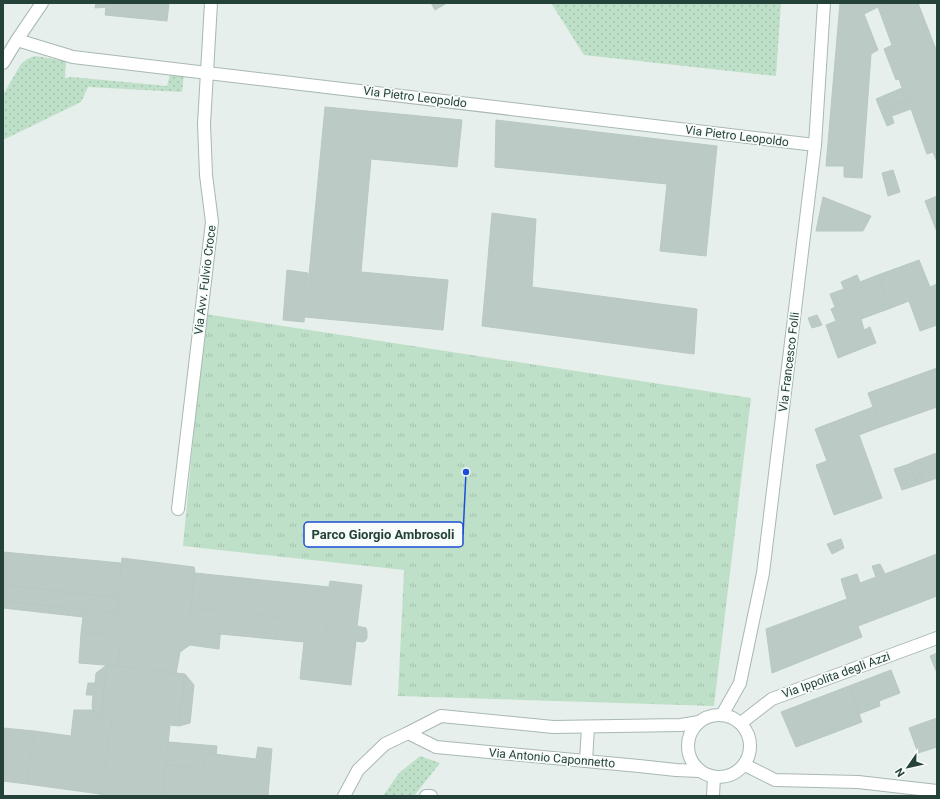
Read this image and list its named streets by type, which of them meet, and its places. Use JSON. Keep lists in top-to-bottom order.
{
  "streets": {
    "street": [
      "Via Pietro Leopoldo",
      "Via Avv. Fulvio Croce",
      "Via Francesco Folli",
      "Via Ippolita degli Azzi",
      "Via Antonio Caponnetto"
    ]
  },
  "crossings": [
    ["Via Pietro Leopoldo", "Via Avv. Fulvio Croce"],
    ["Via Pietro Leopoldo", "Via Francesco Folli"],
    ["Via Francesco Folli", "Via Ippolita degli Azzi"],
    ["Via Francesco Folli", "Via Antonio Caponnetto"],
    ["Via Ippolita degli Azzi", "Via Antonio Caponnetto"]
  ],
  "places": ["Parco Giorgio Ambrosoli"],
  "north": "bottom left"
}
